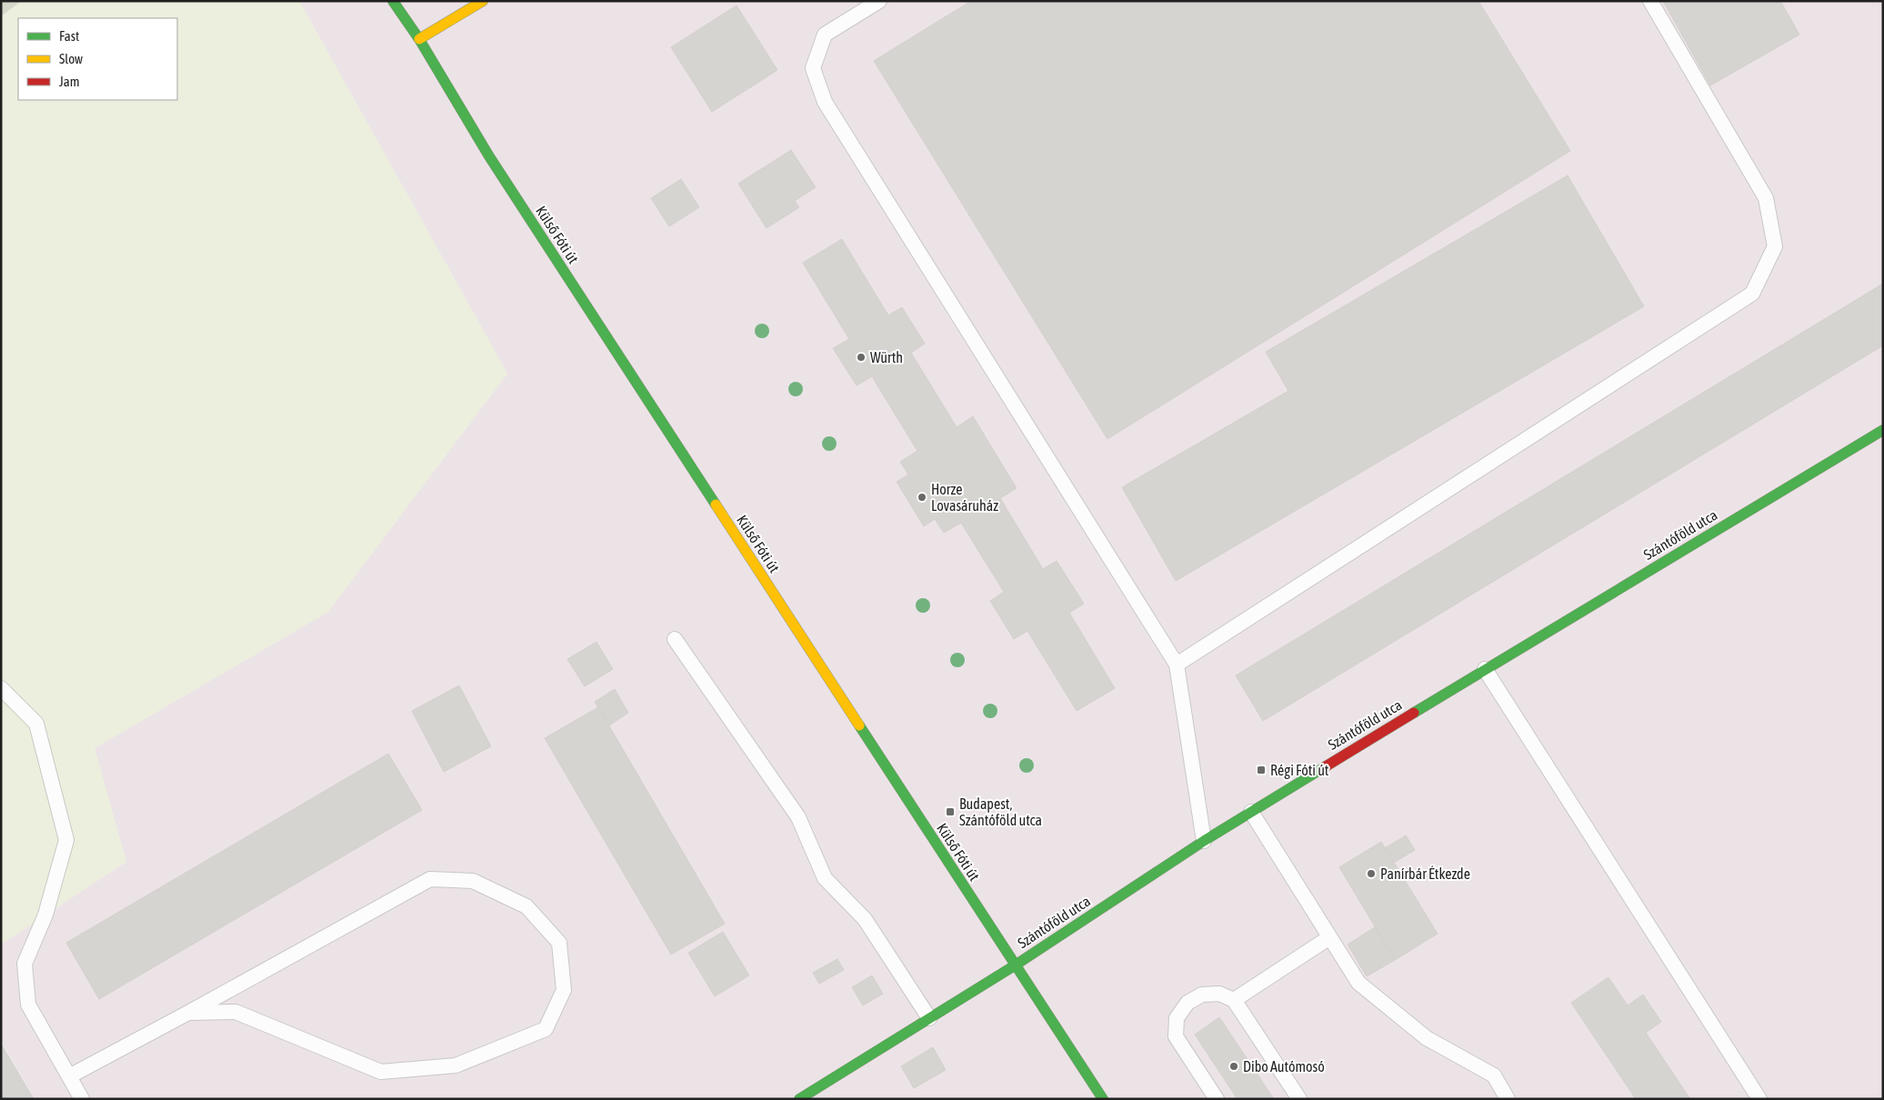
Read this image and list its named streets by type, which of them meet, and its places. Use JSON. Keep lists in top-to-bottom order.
{
  "streets": {
    "street": ["Külső Fóti út", "Szántóföld utca"]
  },
  "crossings": [
    ["Külső Fóti út", "Szántóföld utca"]
  ],
  "places": {
    "other": [
      "Würth",
      "Horze Lovasáruház",
      "Panírbár Étkezde",
      "Dibo Autómosó"
    ],
    "transit": ["Régi Fóti út", "Budapest, Szántóföld utca"]
  },
  "legend": ["Fast", "Slow", "Jam"]
}
